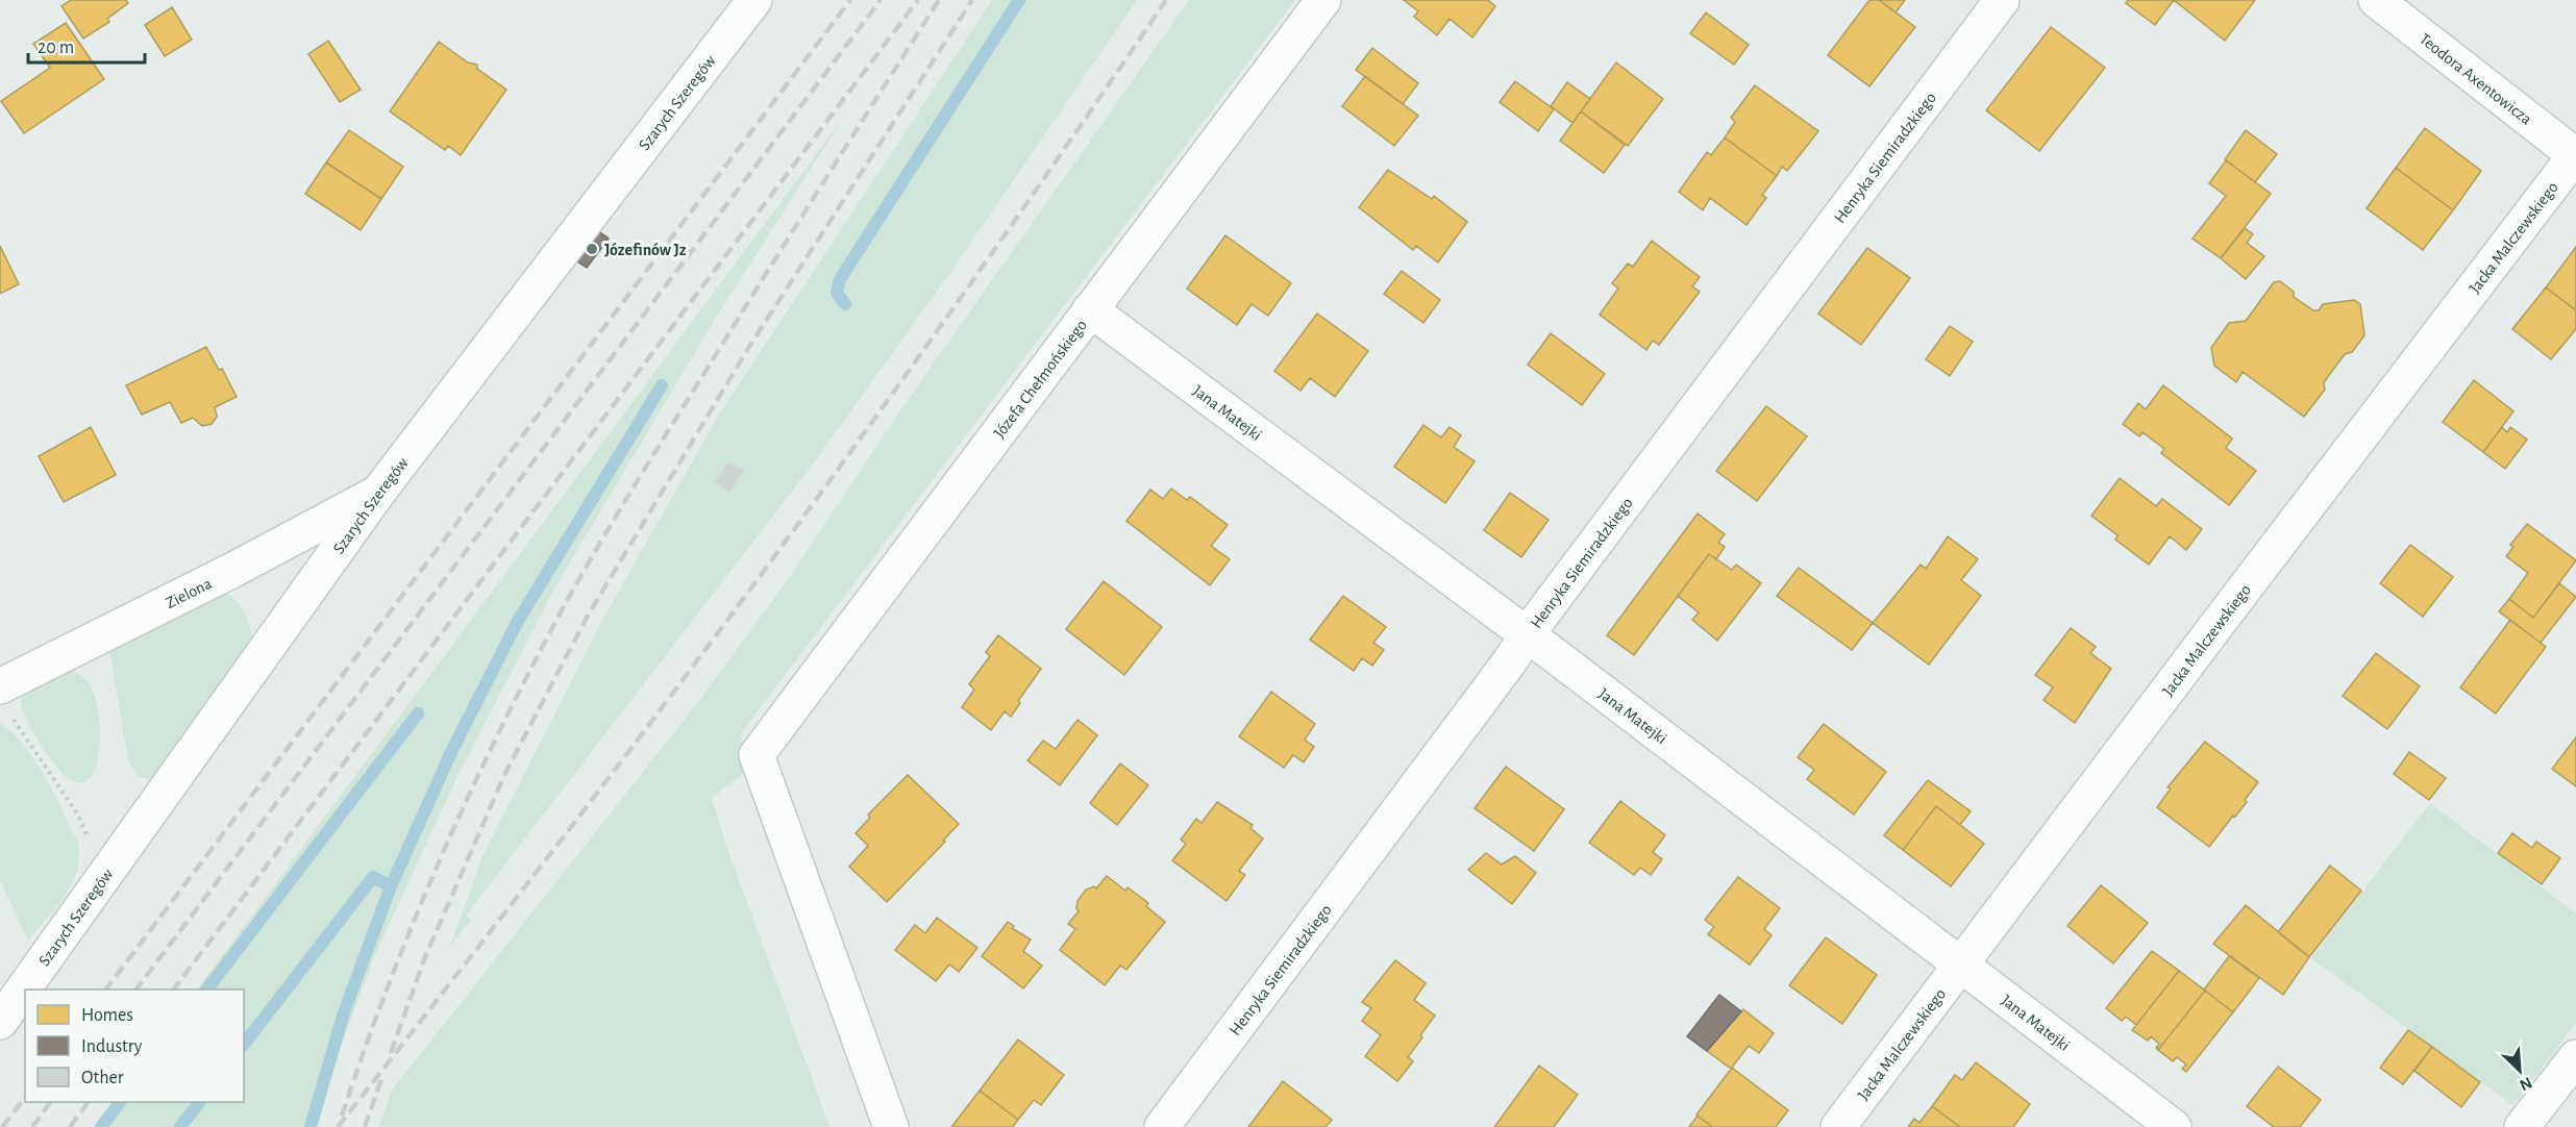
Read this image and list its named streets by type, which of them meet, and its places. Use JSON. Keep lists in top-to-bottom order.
{
  "streets": {
    "street": [
      "Teodora Axentowicza",
      "Szarych Szeregów",
      "Henryka Siemiradzkiego",
      "Jacka Malczewskiego",
      "Józefa Chełmońskiego",
      "Jana Matejki",
      "Zielona"
    ]
  },
  "crossings": [
    ["Teodora Axentowicza", "Jacka Malczewskiego"],
    ["Szarych Szeregów", "Zielona"],
    ["Henryka Siemiradzkiego", "Jana Matejki"],
    ["Jacka Malczewskiego", "Jana Matejki"],
    ["Józefa Chełmońskiego", "Jana Matejki"]
  ],
  "places": ["Józefinów Jz"],
  "legend": ["Homes", "Industry", "Other"],
  "scale_bar": "20 m",
  "north": "bottom right"
}
